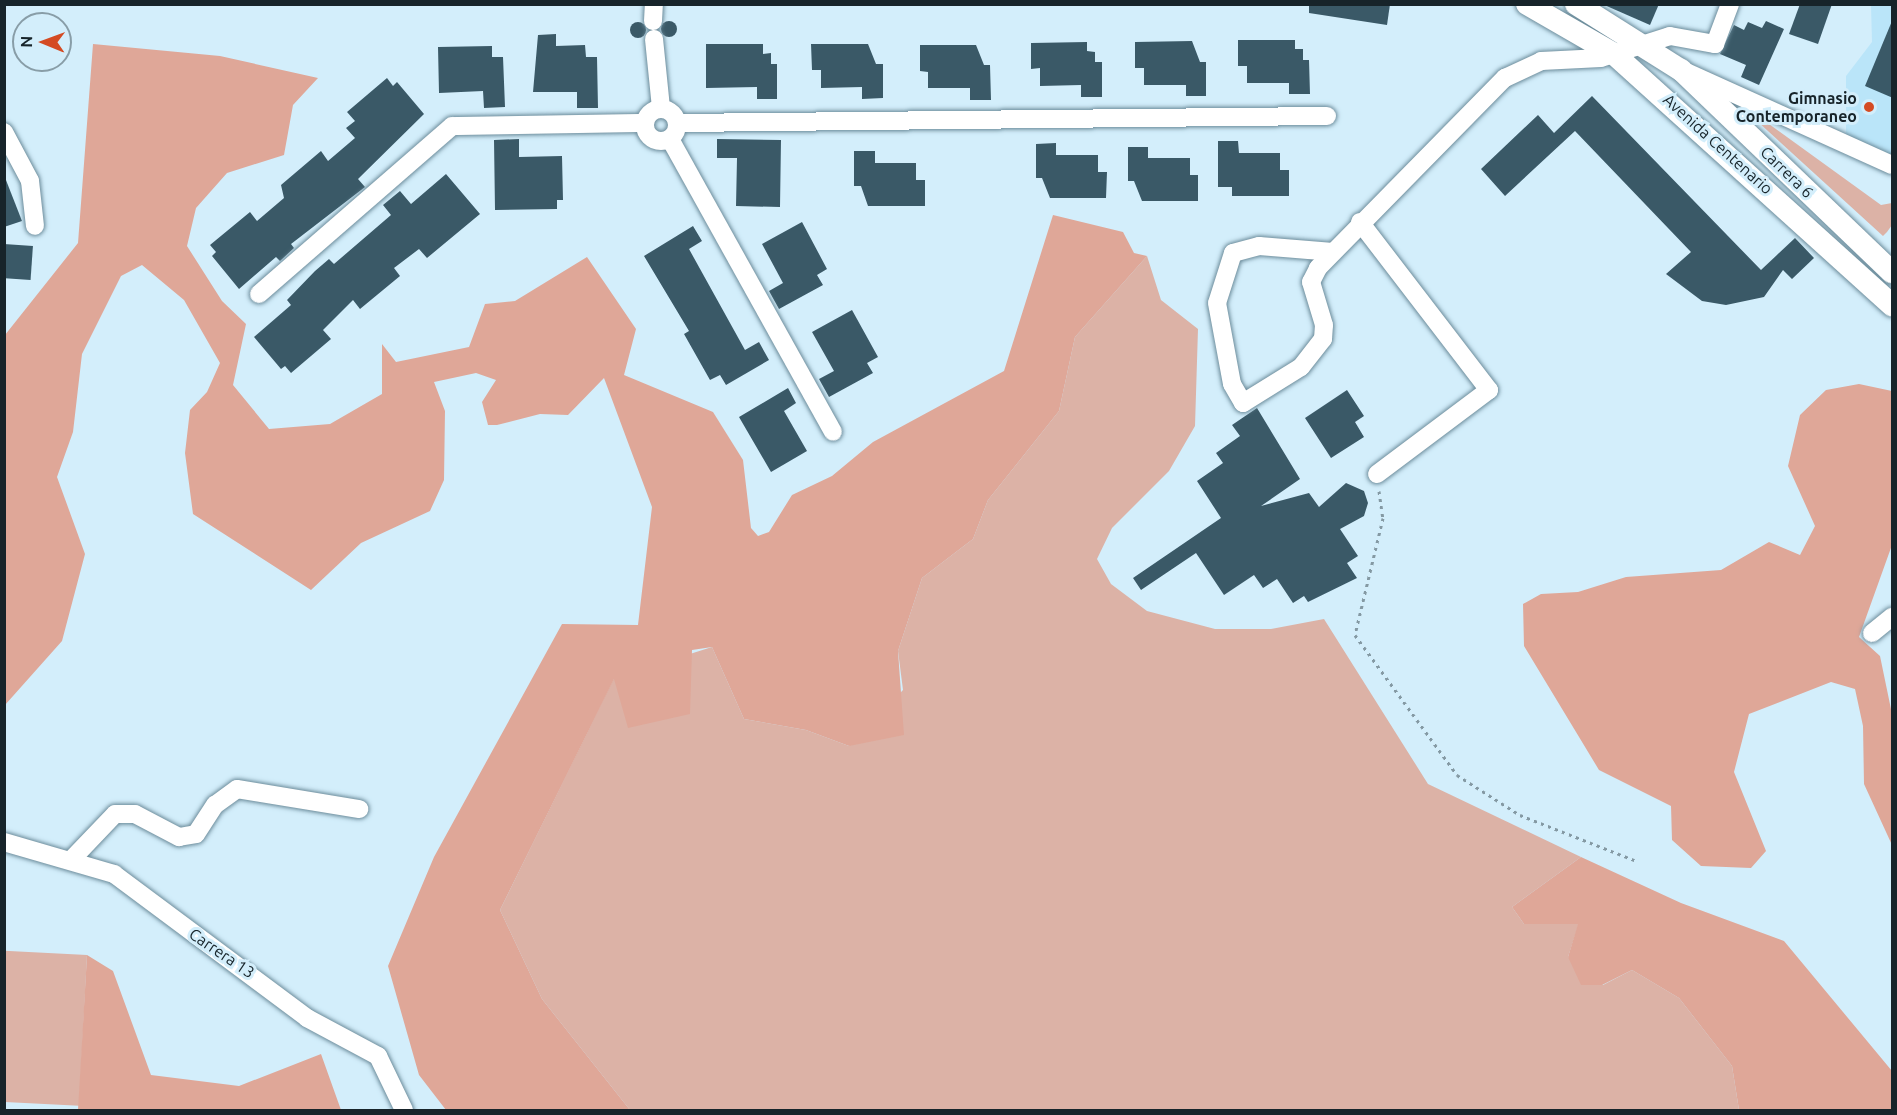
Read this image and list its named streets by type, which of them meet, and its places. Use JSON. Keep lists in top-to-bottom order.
{
  "streets": {
    "main road": ["Avenida Centenario", "Carrera 6"],
    "street": ["Carrera 13"]
  },
  "places": ["Gimnasio Contemporaneo"],
  "north": "left"
}
